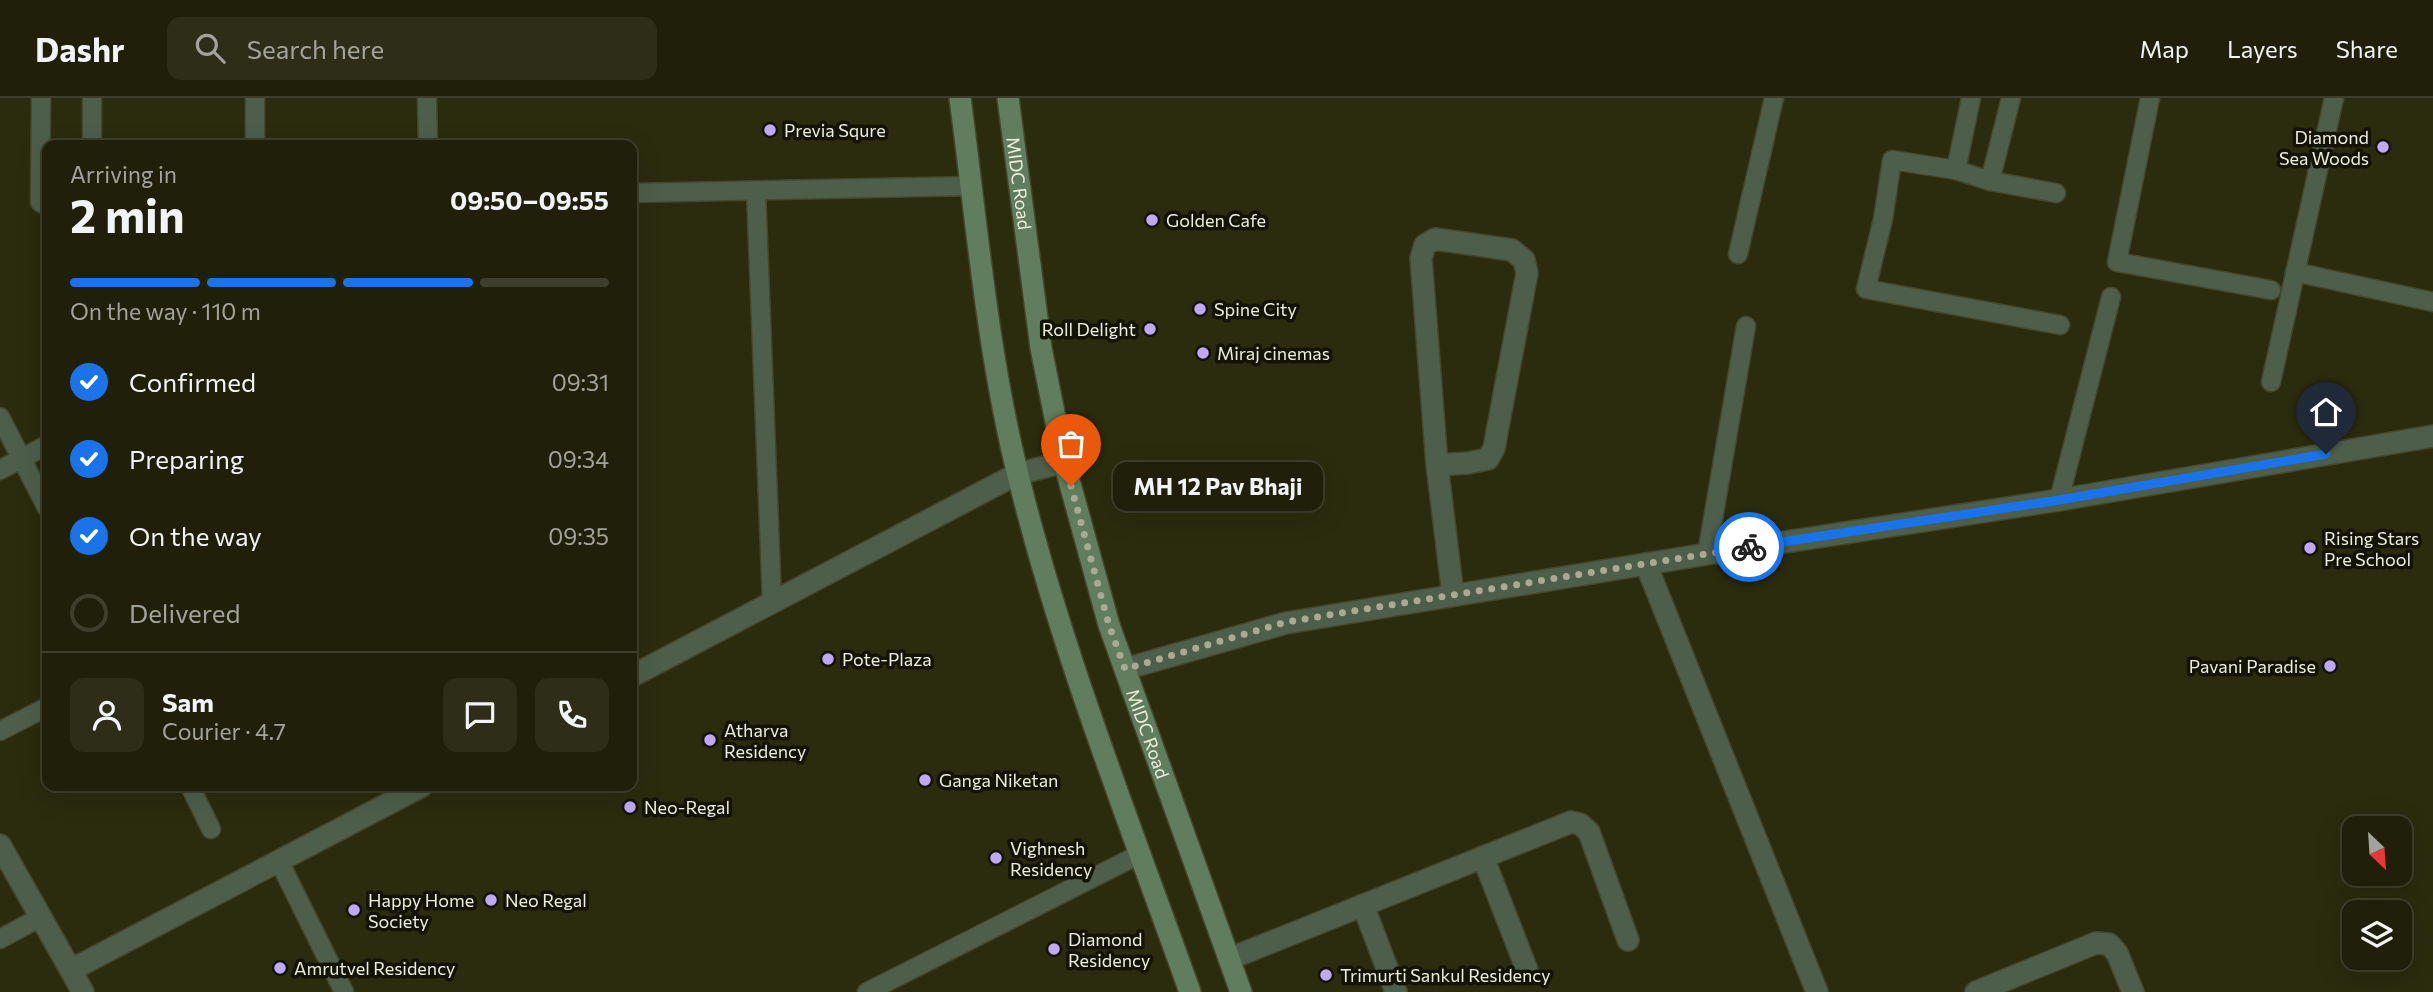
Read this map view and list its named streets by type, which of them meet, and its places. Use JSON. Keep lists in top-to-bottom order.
{
  "streets": {
    "main road": ["MIDC Road"]
  },
  "places": [
    "Previa Squre",
    "Diamond Sea Woods",
    "Golden Cafe",
    "Spine City",
    "Roll Delight",
    "Miraj cinemas",
    "MH 12 Pav Bhaji",
    "Rising Stars Pre School",
    "Pote-Plaza",
    "Pavani Paradise",
    "Atharva Residency",
    "Ganga Niketan",
    "Neo-Regal",
    "Vighnesh Residency",
    "Neo Regal",
    "Happy Home Society",
    "Diamond Residency",
    "Amrutvel Residency",
    "Trimurti Sankul Residency"
  ],
  "north": "bottom right",
  "page": {
    "header": "Dashr",
    "search": "Search here",
    "nav": ["Map", "Layers", "Share"],
    "heading": ["2 min", "Arriving in", "09:50–09:55"],
    "panel": ["Sam", "Courier · 4.7"],
    "bar": "On the way · 110 m",
    "list": [
      ["Confirmed", "09:31"],
      ["Preparing", "09:34"],
      ["On the way", "09:35"],
      "Delivered"
    ],
    "bubble": "MH 12 Pav Bhaji"
  }
}
